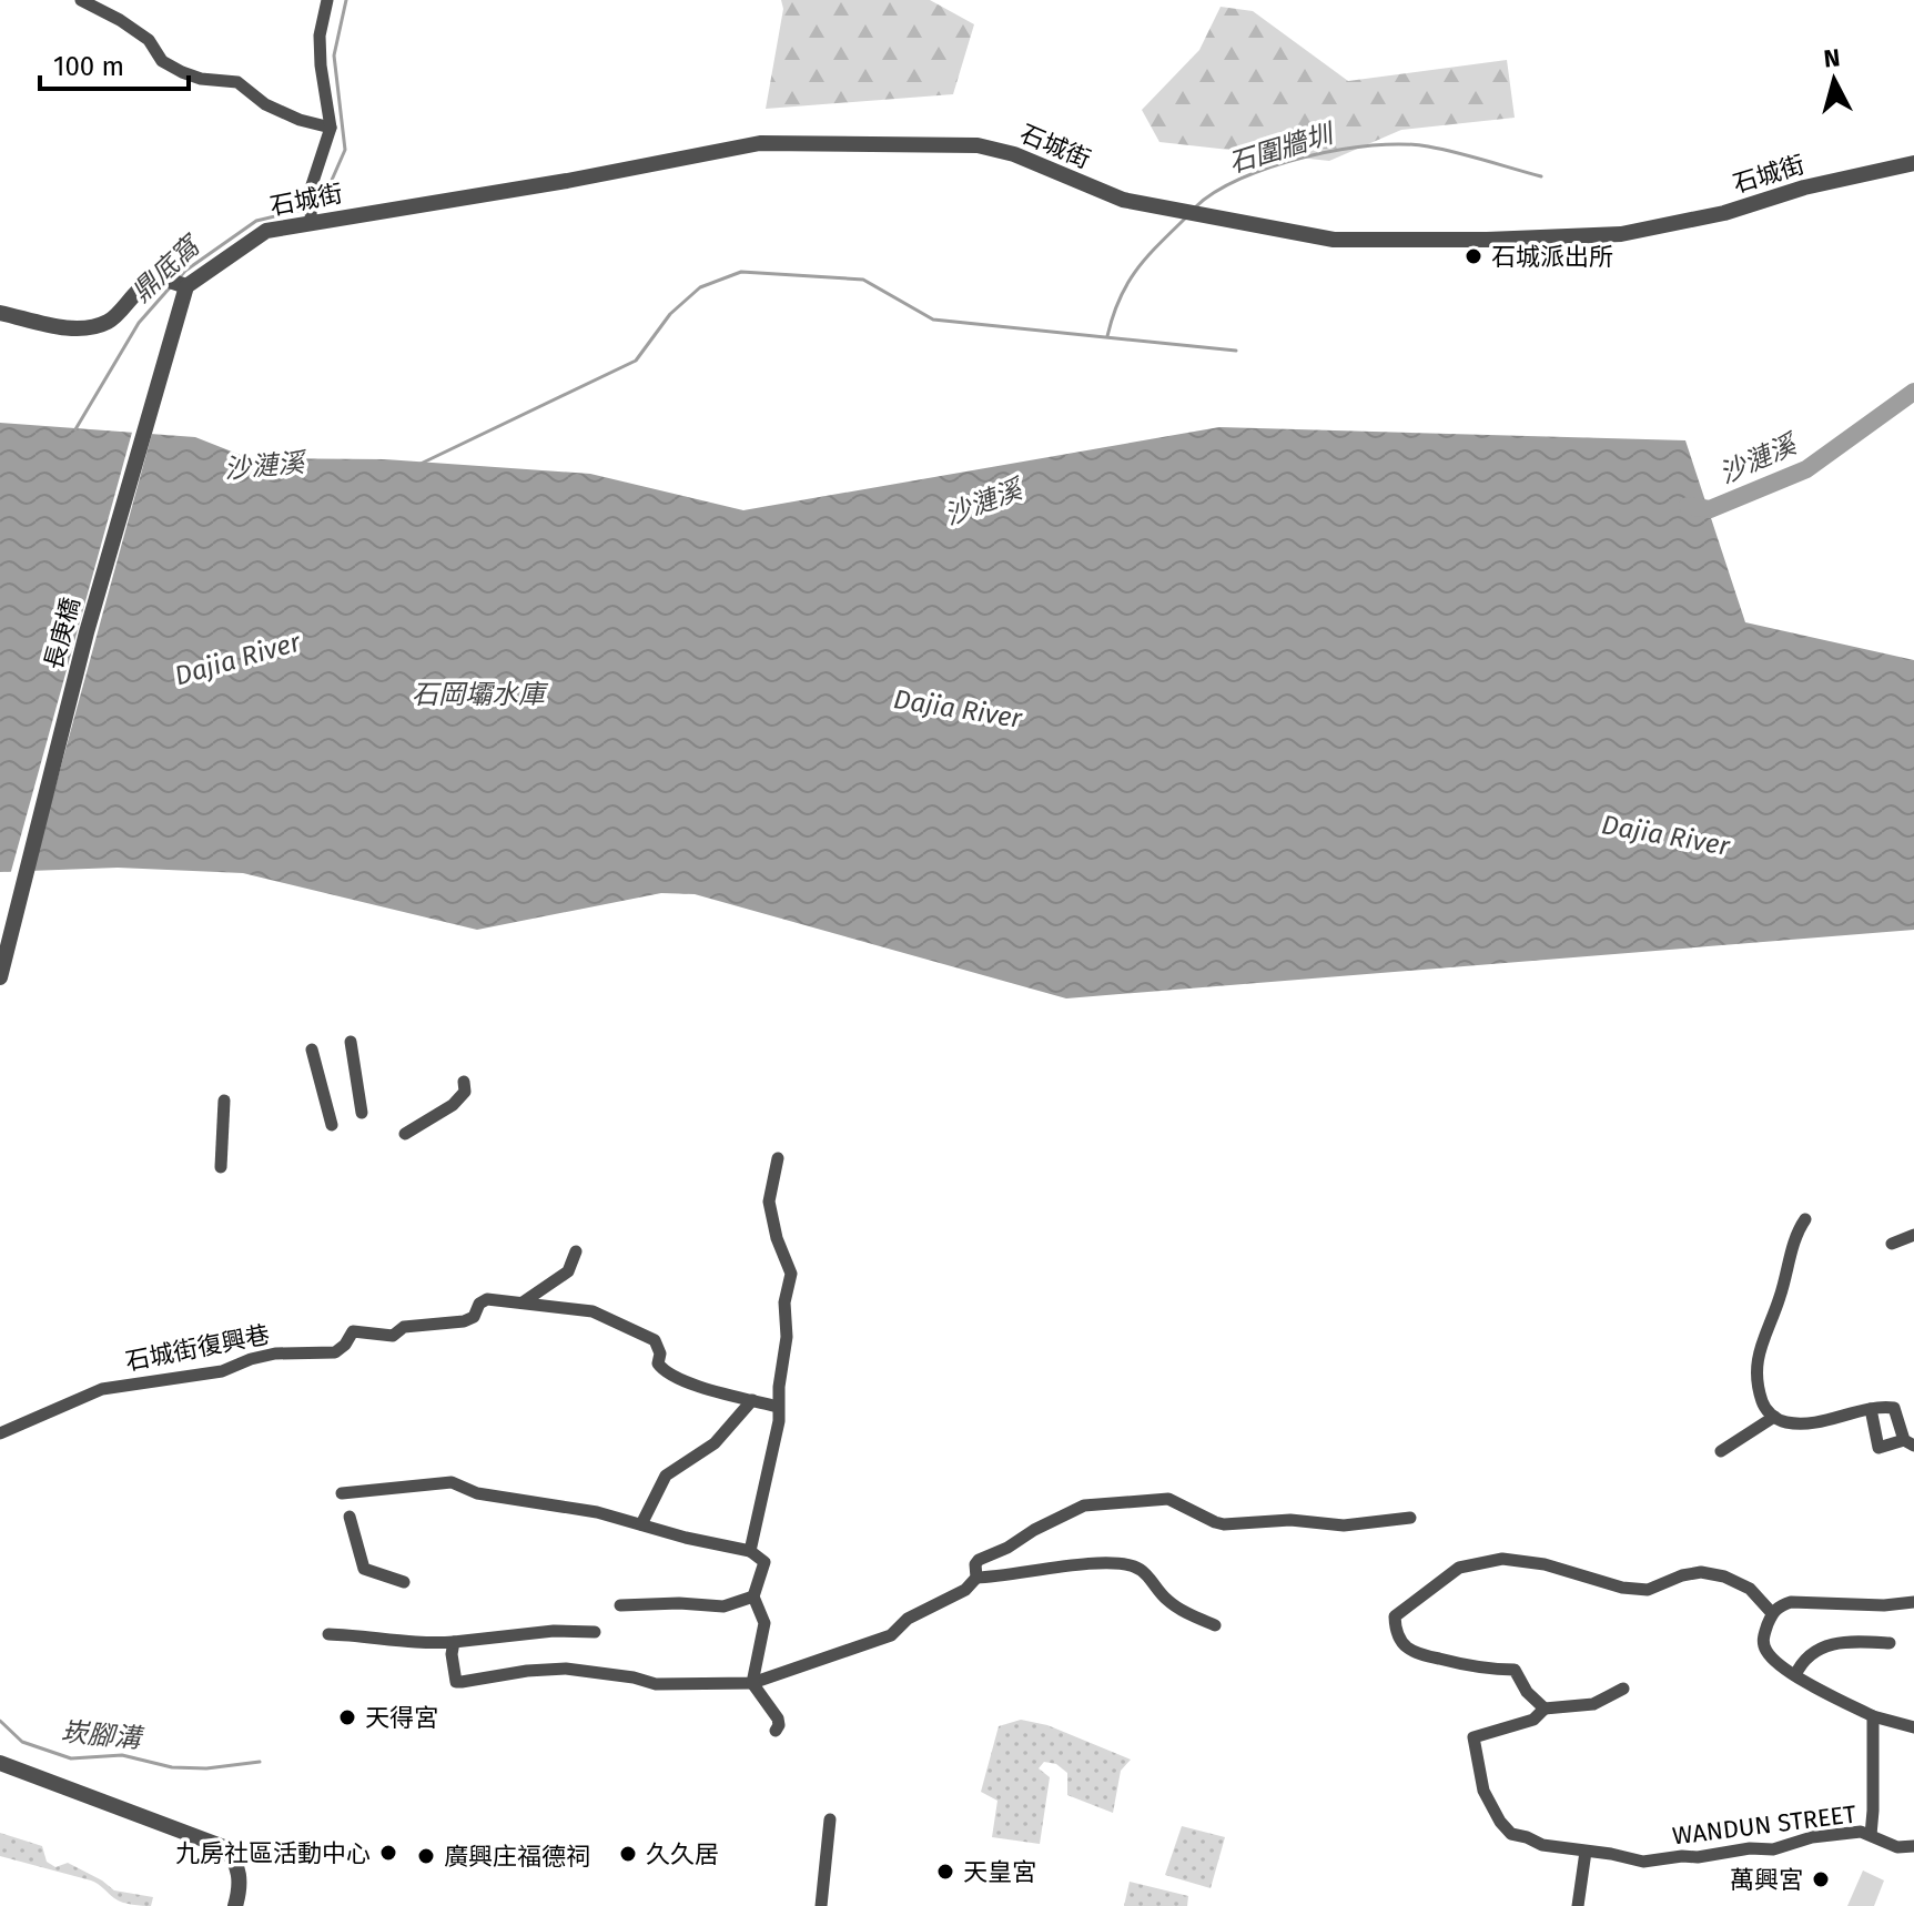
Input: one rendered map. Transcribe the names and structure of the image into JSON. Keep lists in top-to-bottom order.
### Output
{
  "streets": {
    "street": [
      "石城街",
      "長庚橋",
      "石城街復興巷",
      "WANDUN STREET"
    ]
  },
  "crossings": [
    ["石城街", "長庚橋"]
  ],
  "water": [
    "石圍牆圳",
    "鼎底窩",
    "沙漣溪",
    "Dajia River",
    "石岡壩水庫",
    "崁腳溝"
  ],
  "places": [
    "石城派出所",
    "天得宮",
    "九房社區活動中心",
    "久久居",
    "廣興庄福德祠",
    "天皇宮",
    "萬興宮"
  ],
  "scale_bar": "100 m",
  "north": "top"
}
